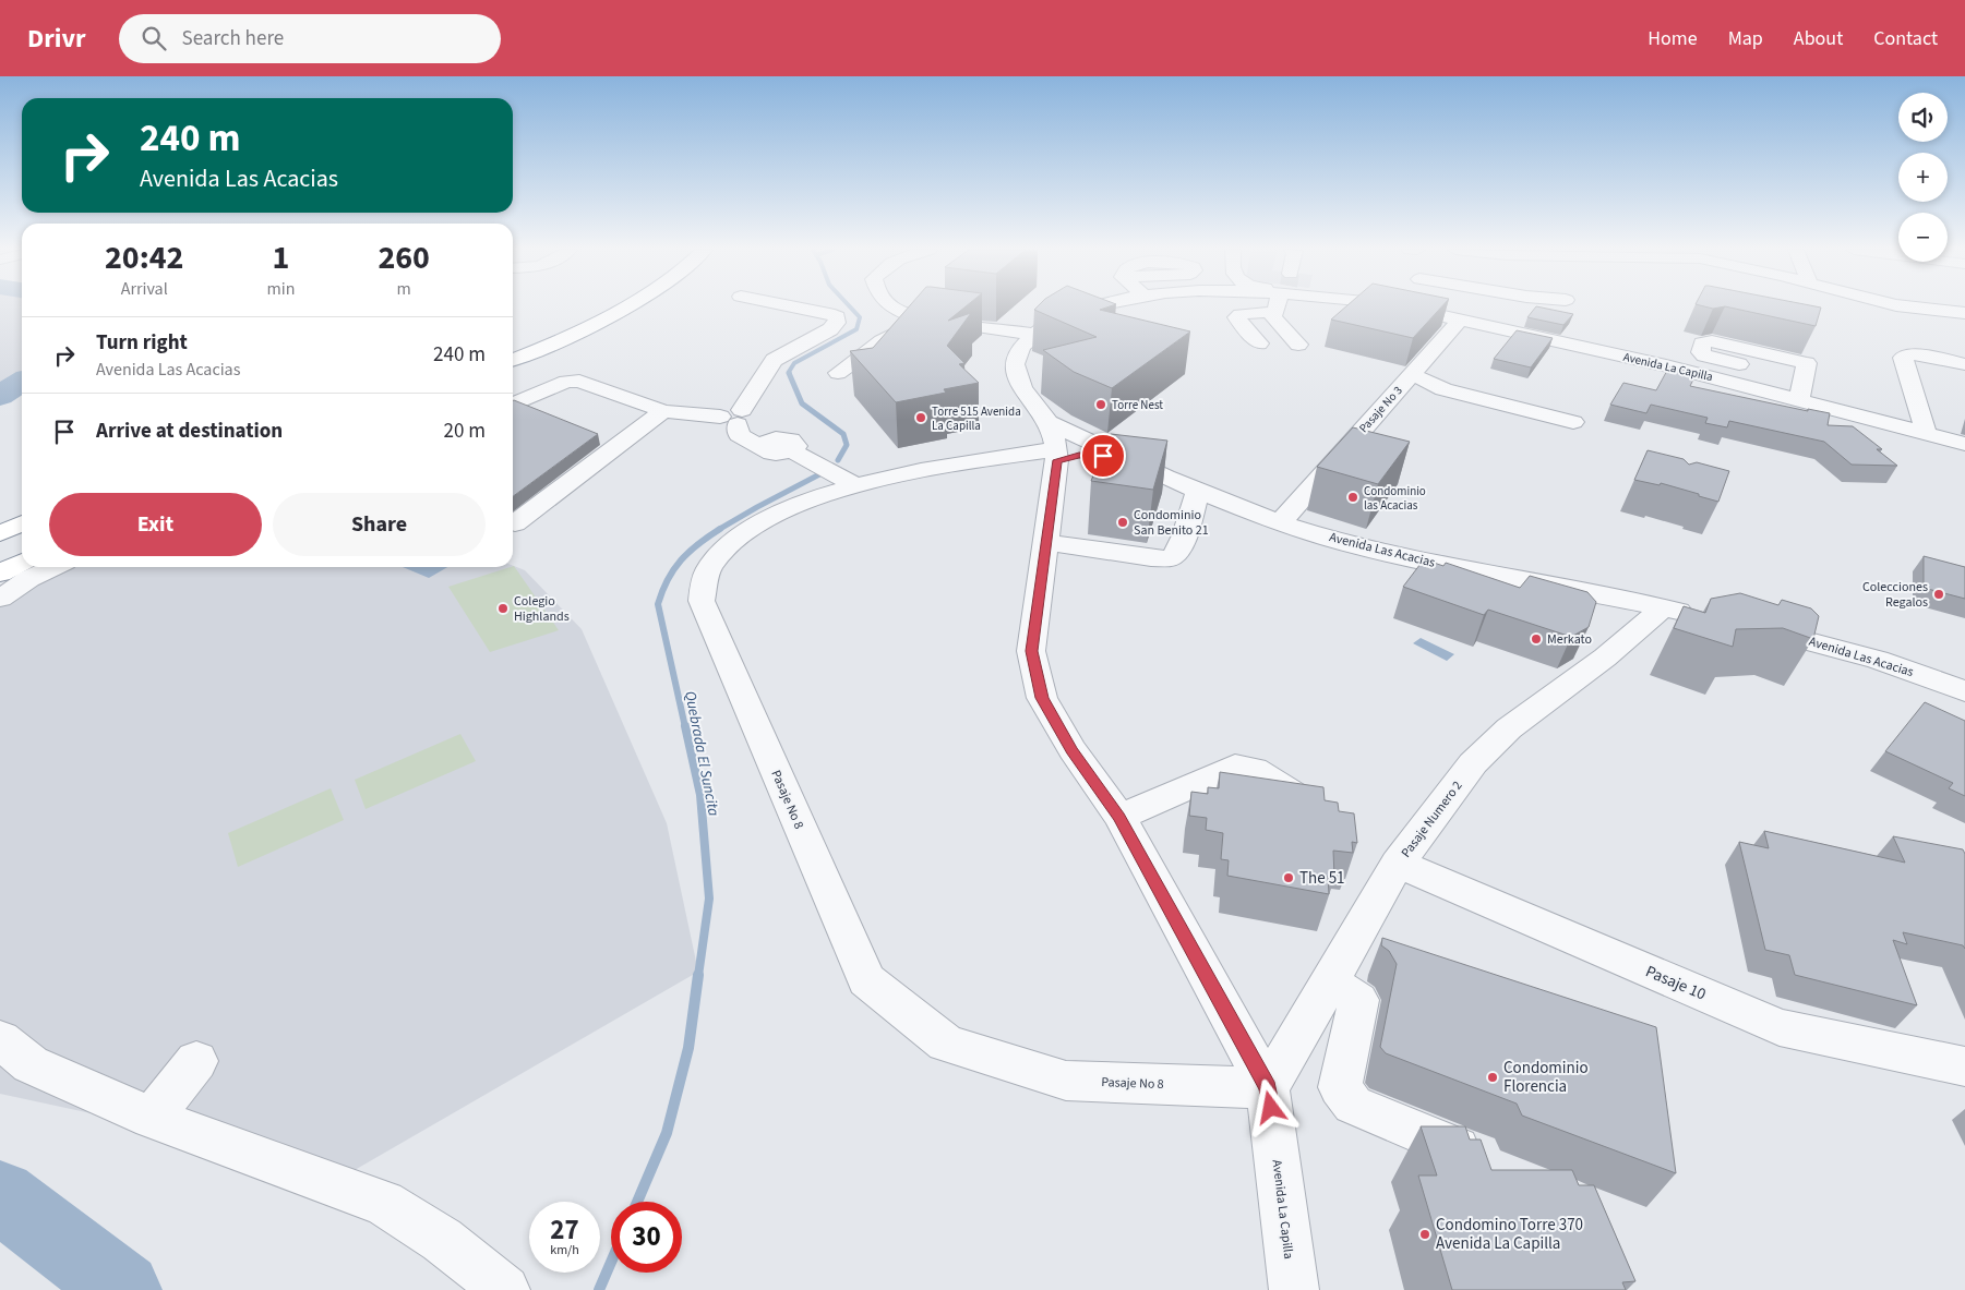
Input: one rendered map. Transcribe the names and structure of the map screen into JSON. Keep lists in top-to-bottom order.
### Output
{
  "streets": {
    "street": [
      "Avenida La Capilla",
      "Pasaje No 3",
      "Avenida Las Acacias",
      "Pasaje No 8",
      "Pasaje Numero 2",
      "Pasaje 10"
    ]
  },
  "crossings": [
    ["Avenida La Capilla", "Pasaje No 3"],
    ["Avenida La Capilla", "Avenida Las Acacias"],
    ["Avenida La Capilla", "Pasaje No 8"],
    ["Avenida La Capilla", "Pasaje Numero 2"],
    ["Pasaje No 3", "Avenida Las Acacias"],
    ["Avenida Las Acacias", "Pasaje No 8"],
    ["Avenida Las Acacias", "Pasaje Numero 2"],
    ["Pasaje No 8", "Pasaje Numero 2"],
    ["Pasaje Numero 2", "Pasaje 10"]
  ],
  "water": ["Quebrada El Suncita"],
  "places": [
    "Torre Nest",
    "Torre 515 Avenida La Capilla",
    "Condominio las Acacias",
    "Condominio San Benito 21",
    "Colecciones Regalos",
    "Colegio Highlands",
    "Merkato",
    "The 51",
    "Condominio Florencia",
    "Condomino Torre 370 Avenida La Capilla"
  ],
  "page": {
    "header": "Drivr",
    "search": "Search here",
    "nav": [
      "Home",
      "Map",
      "About",
      "Contact"
    ],
    "map_buttons": ["+", "−"],
    "turn": ["240 m", "Avenida Las Acacias"],
    "eta": [
      "20:42",
      "Arrival",
      "1",
      "min",
      "260",
      "m"
    ],
    "list": [
      {
        "name": "Turn right",
        "note": "Avenida Las Acacias",
        "value": "240 m"
      },
      {
        "name": "Arrive at destination",
        "value": "20 m"
      }
    ],
    "buttons": ["Exit", "Share"],
    "speed": "27 km/h",
    "limit": "30"
  }
}
